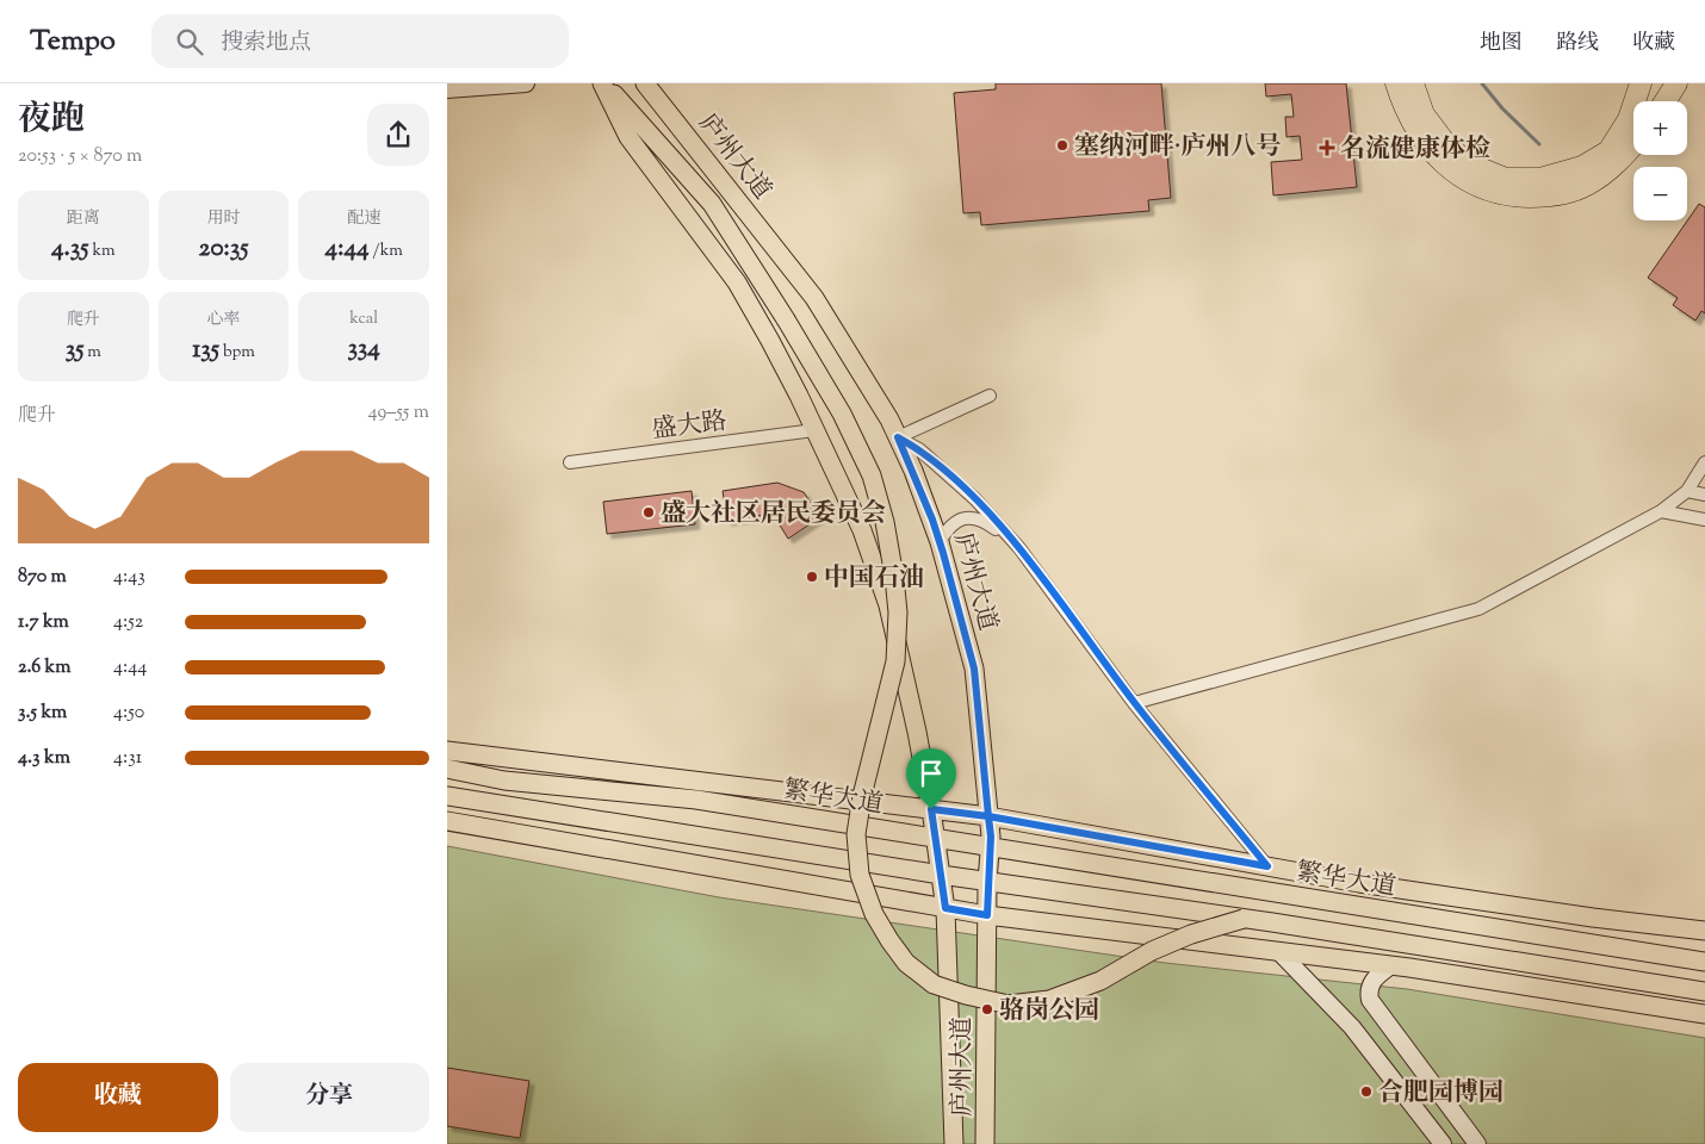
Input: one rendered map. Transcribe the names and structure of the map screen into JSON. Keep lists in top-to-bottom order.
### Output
{
  "streets": {
    "main road": ["庐州大道", "繁华大道"],
    "street": ["盛大路"]
  },
  "crossings": [
    ["庐州大道", "盛大路"],
    ["庐州大道", "繁华大道"]
  ],
  "places": {
    "other": [
      "塞纳河畔·庐州八号",
      "盛大社区居民委员会",
      "中国石油",
      "骆岗公园",
      "合肥园博园"
    ],
    "health": ["名流健康体检"]
  },
  "page": {
    "header": "Tempo",
    "search": "搜索地点",
    "nav": ["地图", "路线", "收藏"],
    "heading": ["夜跑", "20:53 · 5 × 870 m"],
    "map_buttons": ["+", "−"],
    "stats": [
      ["距离", "4.35 km"],
      ["用时", "20:35"],
      ["配速", "4:44 /km"],
      ["爬升", "35 m"],
      ["心率", "135 bpm"],
      ["kcal", "334"]
    ],
    "chart": ["爬升", "49–55 m"],
    "list": [
      {
        "name": "870 m",
        "note": "4:43"
      },
      {
        "name": "1.7 km",
        "note": "4:52"
      },
      {
        "name": "2.6 km",
        "note": "4:44"
      },
      {
        "name": "3.5 km",
        "note": "4:50"
      },
      {
        "name": "4.3 km",
        "note": "4:31"
      }
    ],
    "buttons": ["收藏", "分享"]
  }
}
